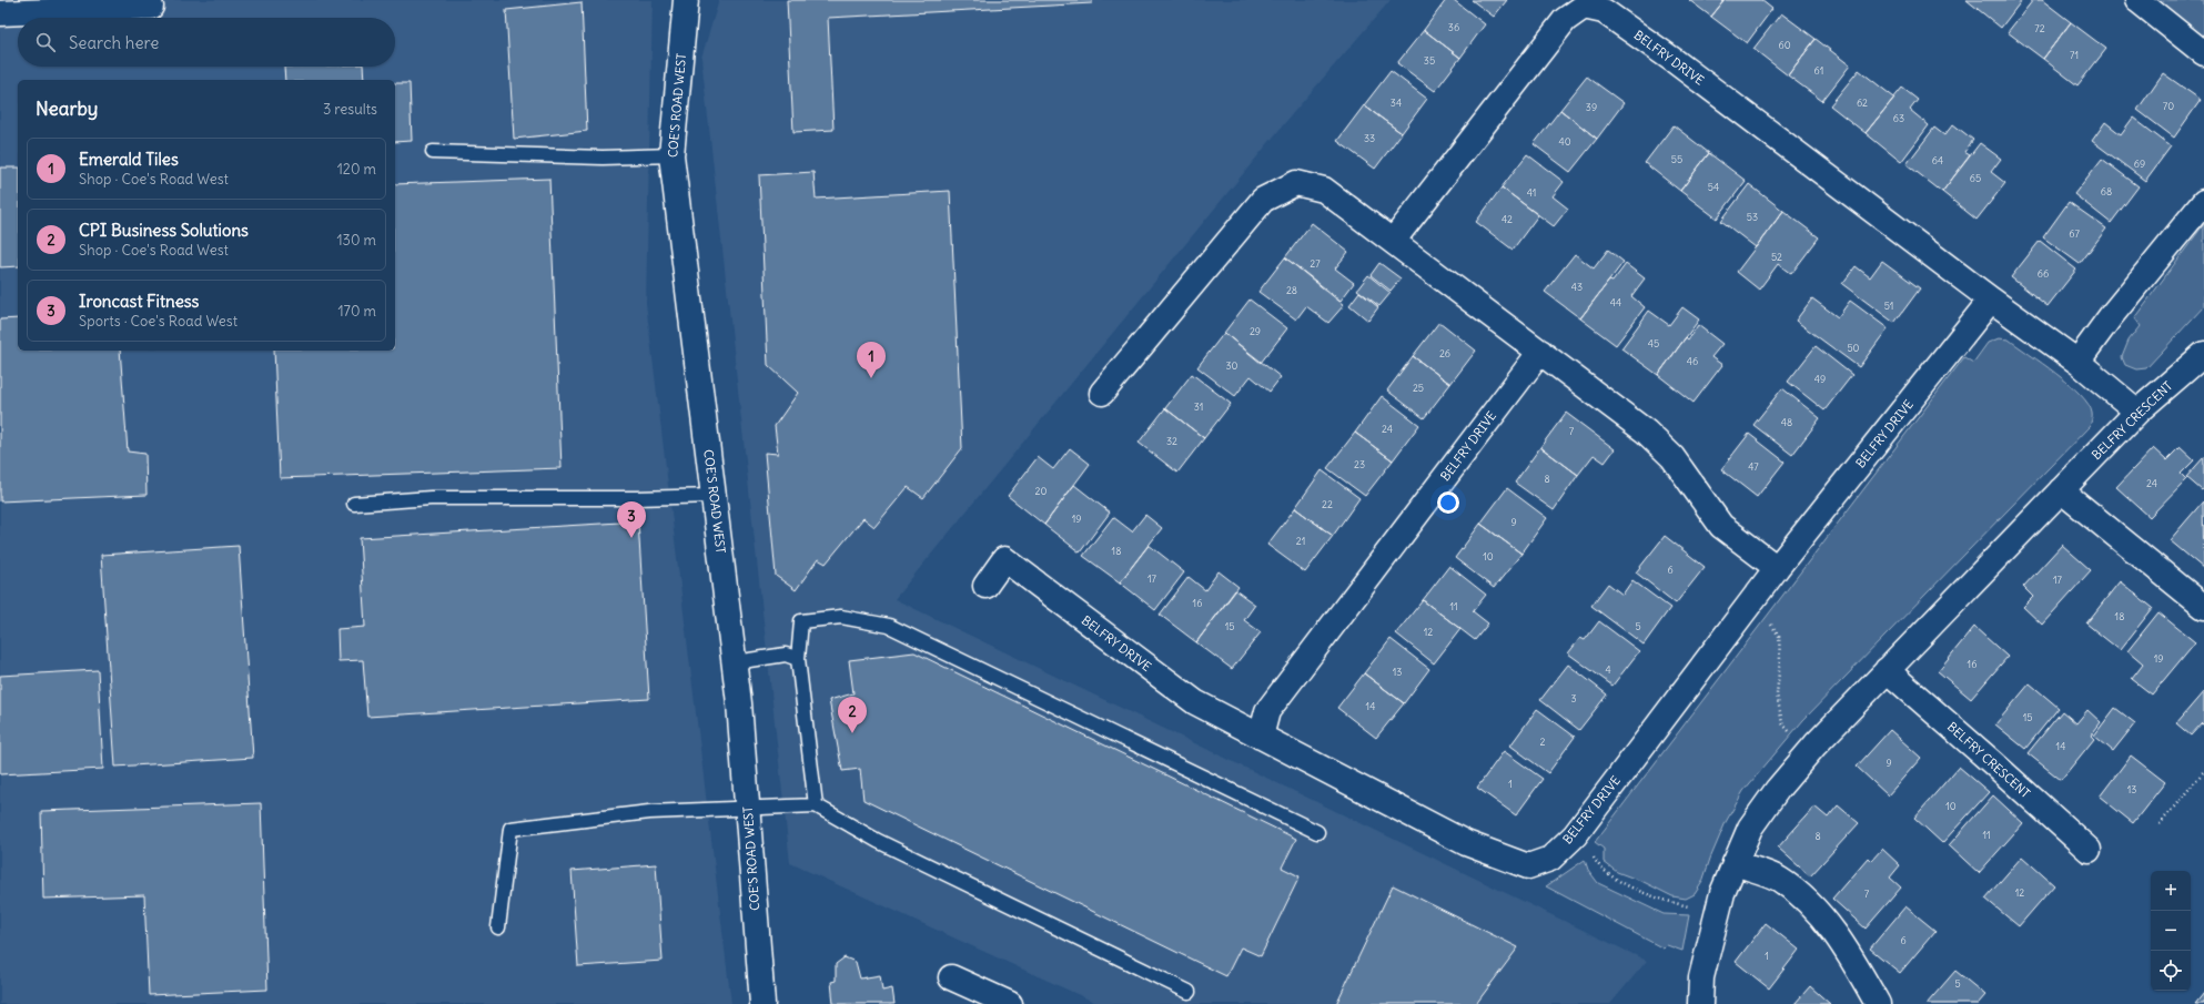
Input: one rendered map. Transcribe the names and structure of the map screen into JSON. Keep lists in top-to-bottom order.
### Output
{
  "streets": {
    "street": ["BELFRY DRIVE", "COE'S ROAD WEST", "BELFRY CRESCENT"]
  },
  "crossings": [
    ["BELFRY DRIVE", "BELFRY CRESCENT"]
  ],
  "house_numbers": [
    "36",
    "72",
    "60",
    "71",
    "35",
    "61",
    "34",
    "62",
    "70",
    "39",
    "63",
    "33",
    "40",
    "55",
    "64",
    "69",
    "65",
    "54",
    "68",
    "41",
    "53",
    "42",
    "67",
    "52",
    "27",
    "66",
    "43",
    "28",
    "44",
    "51",
    "29",
    "45",
    "50",
    "26",
    "46",
    "30",
    "49",
    "25",
    "31",
    "48",
    "24",
    "7",
    "32",
    "23",
    "47",
    "8",
    "24",
    "20",
    "22",
    "19",
    "9",
    "21",
    "18",
    "10",
    "6",
    "17",
    "17",
    "16",
    "11",
    "18",
    "15",
    "5",
    "12",
    "19",
    "16",
    "4",
    "13",
    "3",
    "14",
    "15",
    "2",
    "14",
    "9",
    "1",
    "13",
    "10",
    "11",
    "8",
    "12",
    "7",
    "6",
    "1",
    "5"
  ],
  "page": {
    "search": "Search here",
    "heading": ["Nearby", "3 results"],
    "list": [
      {
        "mark": "1",
        "name": "Emerald Tiles",
        "note": "Shop · Coe's Road West",
        "value": "120 m"
      },
      {
        "mark": "2",
        "name": "CPI Business Solutions",
        "note": "Shop · Coe's Road West",
        "value": "130 m"
      },
      {
        "mark": "3",
        "name": "Ironcast Fitness",
        "note": "Sports · Coe's Road West",
        "value": "170 m"
      }
    ],
    "pins": ["1", "3", "2"],
    "map_buttons": ["+", "−"]
  }
}
